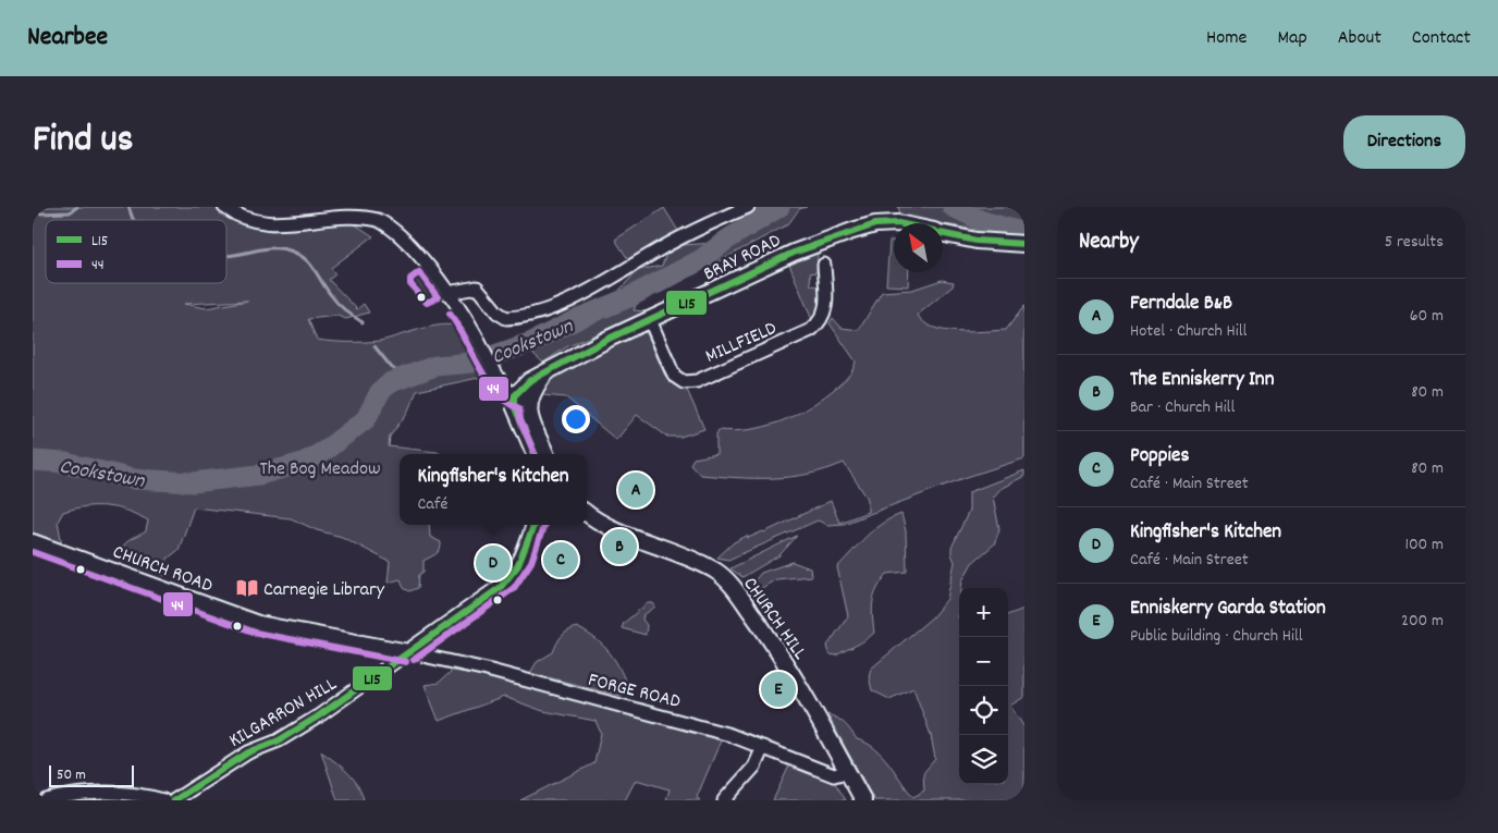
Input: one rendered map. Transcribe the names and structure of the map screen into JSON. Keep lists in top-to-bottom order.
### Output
{
  "streets": {
    "main road": ["BRAY ROAD", "CHURCH ROAD", "CHURCH HILL"],
    "street": ["MILLFIELD", "FORGE ROAD", "KILGARRON HILL"]
  },
  "crossings": [
    ["BRAY ROAD", "MILLFIELD"],
    ["CHURCH ROAD", "FORGE ROAD"],
    ["CHURCH ROAD", "KILGARRON HILL"],
    ["CHURCH HILL", "FORGE ROAD"],
    ["FORGE ROAD", "KILGARRON HILL"]
  ],
  "water": ["Cookstown"],
  "parks": ["The Bog Meadow"],
  "places": {
    "library": ["Carnegie Library"]
  },
  "lines": ["transit line L15", "transit line 44"],
  "legend": ["L15", "44"],
  "scale_bar": "50 m",
  "north": "top left",
  "page": {
    "header": "Nearbee",
    "nav": [
      "Home",
      "Map",
      "About",
      "Contact"
    ],
    "title": "Find us",
    "buttons": "Directions",
    "heading": ["Nearby", "5 results"],
    "list": [
      {
        "mark": "A",
        "name": "Ferndale B&B",
        "note": "Hotel · Church Hill",
        "value": "60 m"
      },
      {
        "mark": "B",
        "name": "The Enniskerry Inn",
        "note": "Bar · Church Hill",
        "value": "80 m"
      },
      {
        "mark": "C",
        "name": "Poppies",
        "note": "Café · Main Street",
        "value": "80 m"
      },
      {
        "mark": "D",
        "name": "Kingfisher's Kitchen",
        "note": "Café · Main Street",
        "value": "100 m"
      },
      {
        "mark": "E",
        "name": "Enniskerry Garda Station",
        "note": "Public building · Church Hill",
        "value": "200 m"
      }
    ],
    "popup": ["Kingfisher's Kitchen", "Café"],
    "pins": [
      "A",
      "B",
      "C",
      "D",
      "E"
    ],
    "map_buttons": ["+", "−"],
    "scale": "50 m"
  }
}
